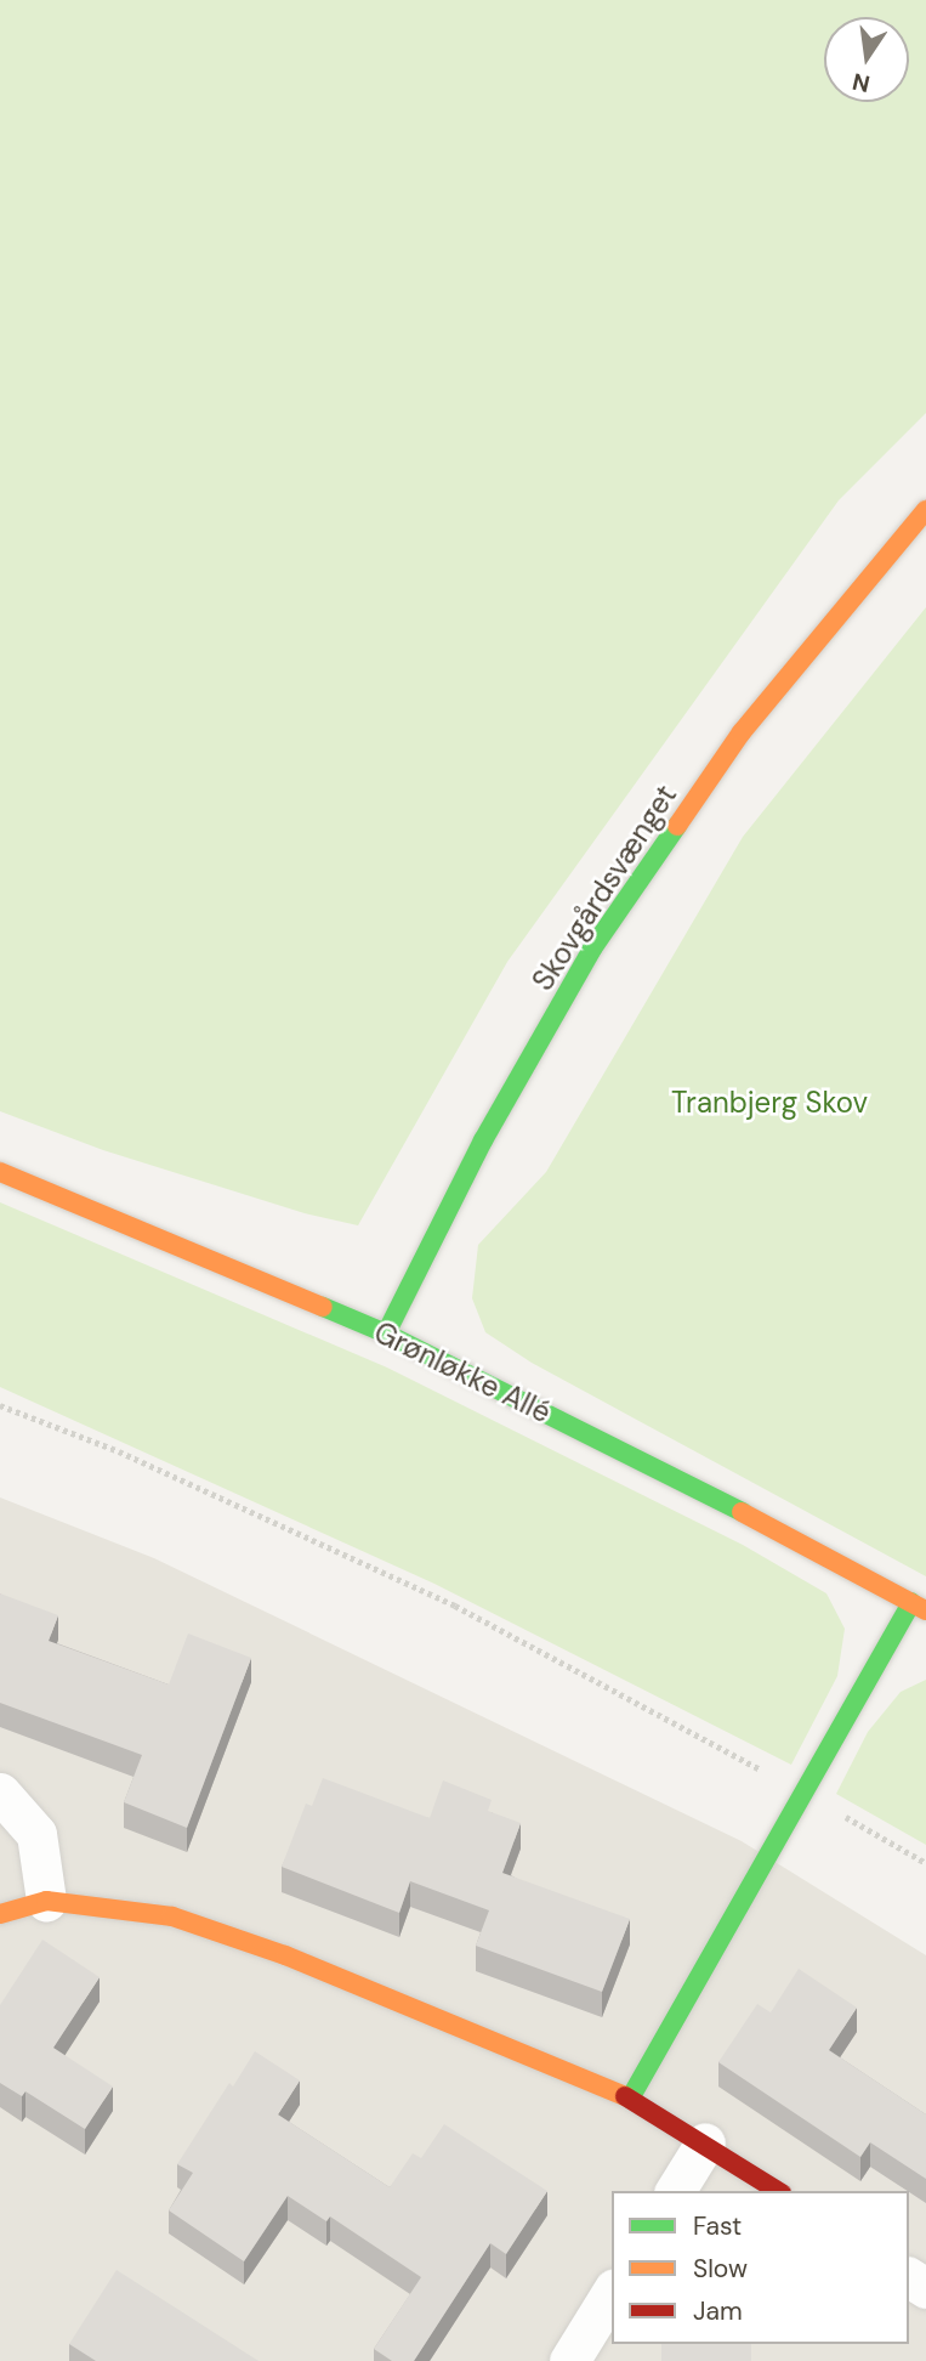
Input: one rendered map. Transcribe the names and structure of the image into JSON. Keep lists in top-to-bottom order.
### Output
{
  "streets": {
    "street": ["Skovgårdsvænget", "Grønløkke Allé"]
  },
  "crossings": [
    ["Skovgårdsvænget", "Grønløkke Allé"]
  ],
  "parks": ["Tranbjerg Skov"],
  "legend": ["Fast", "Slow", "Jam"],
  "north": "bottom"
}
